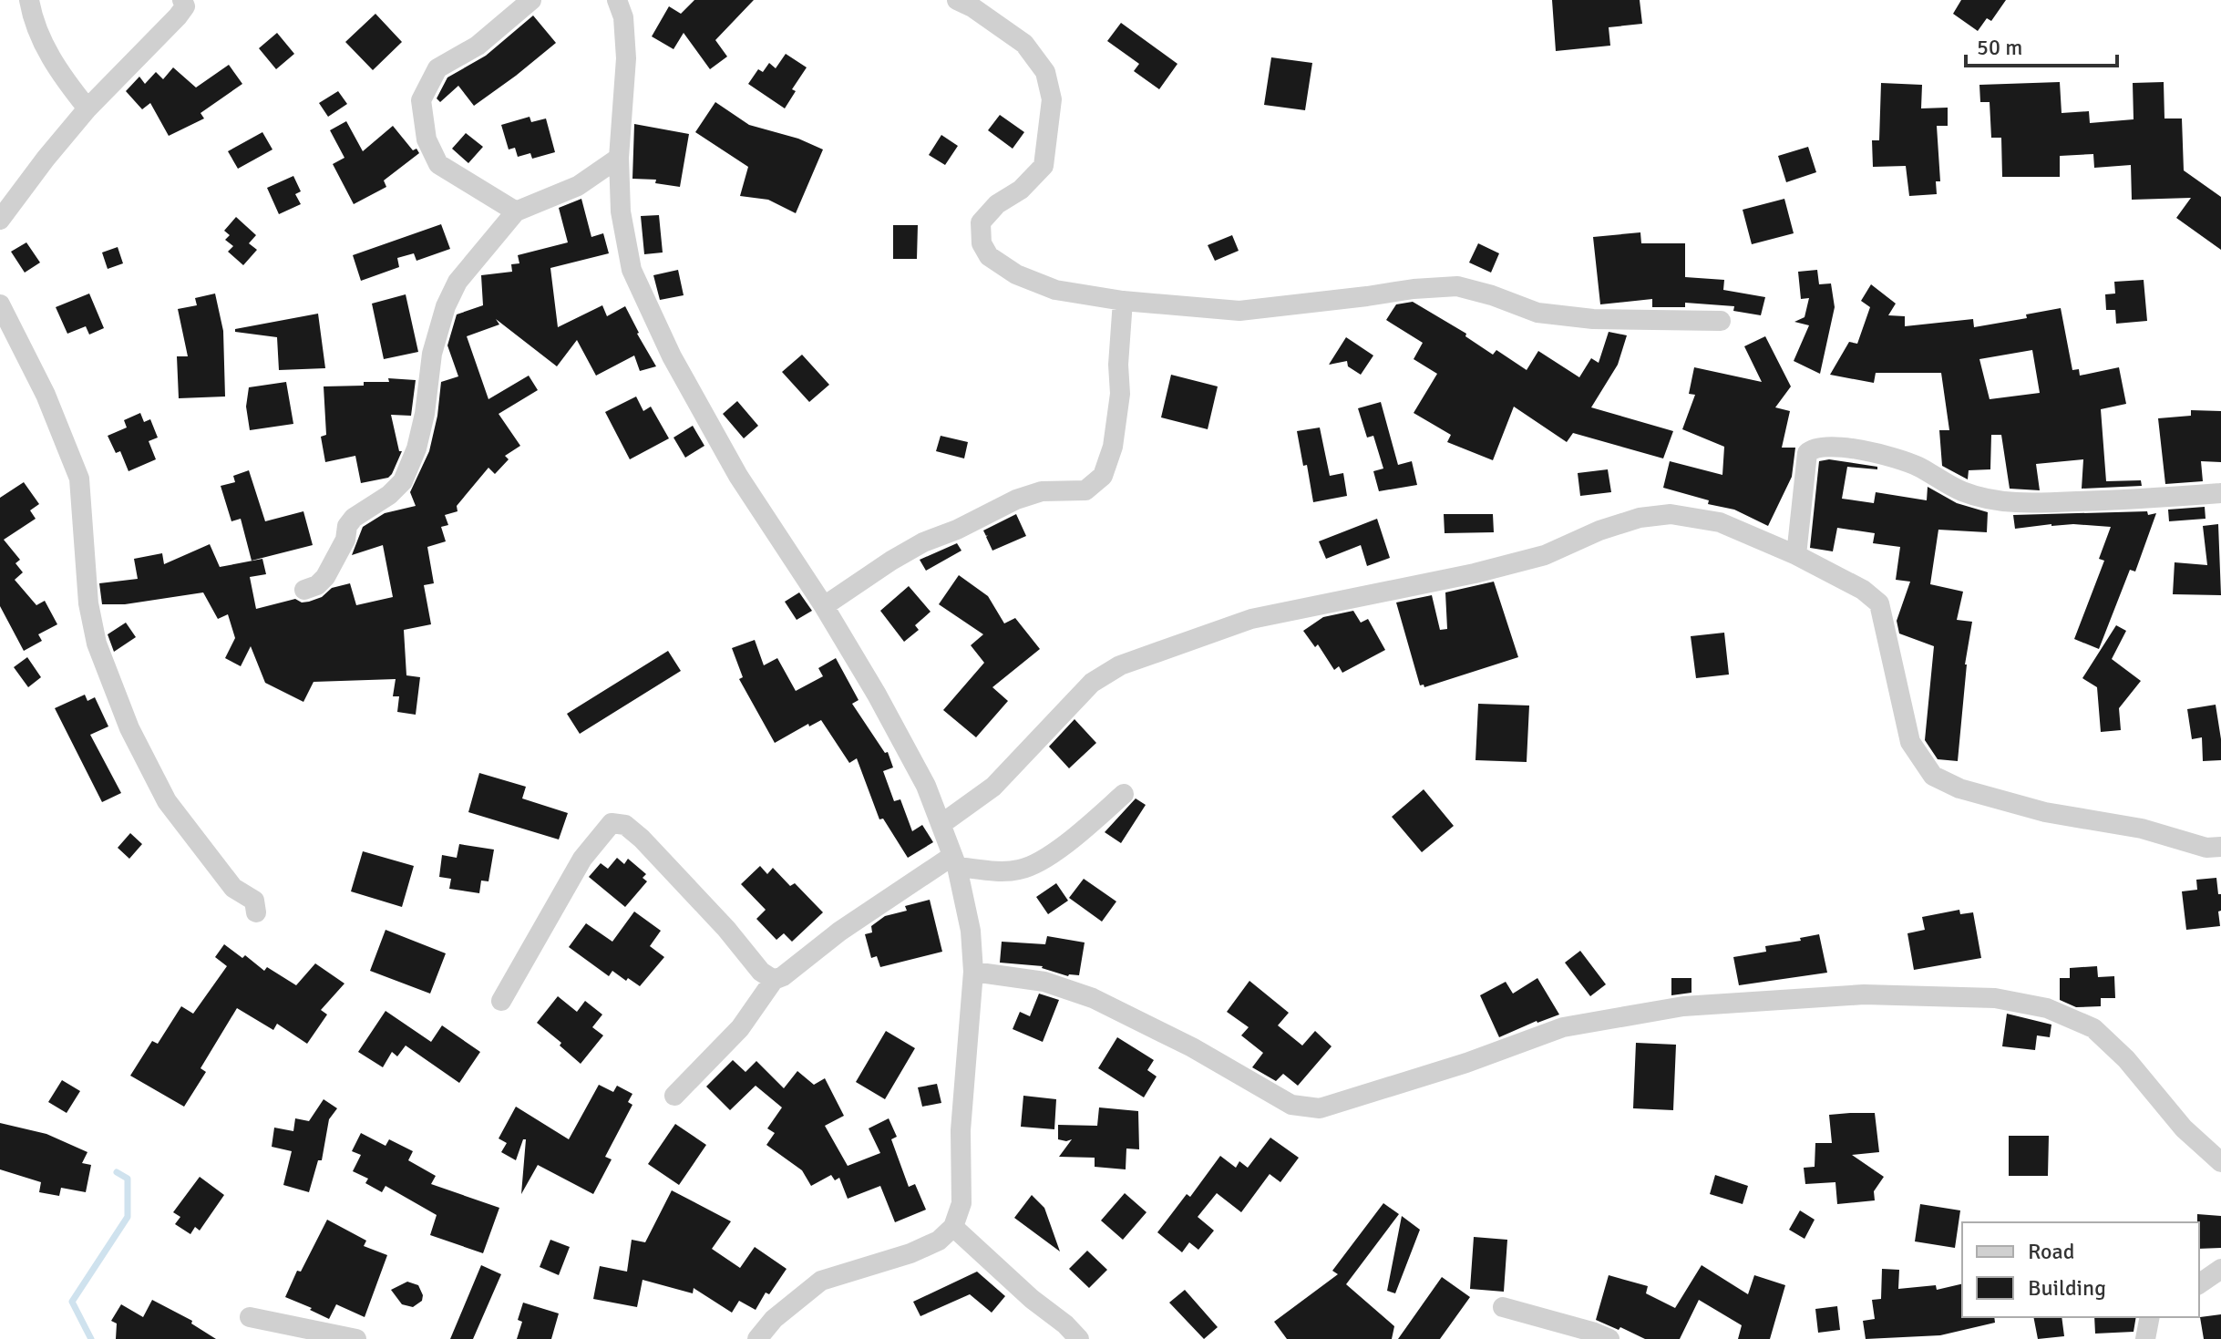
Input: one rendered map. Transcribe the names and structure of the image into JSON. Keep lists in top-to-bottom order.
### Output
{
  "legend": ["Road", "Building"],
  "scale_bar": "50 m"
}
